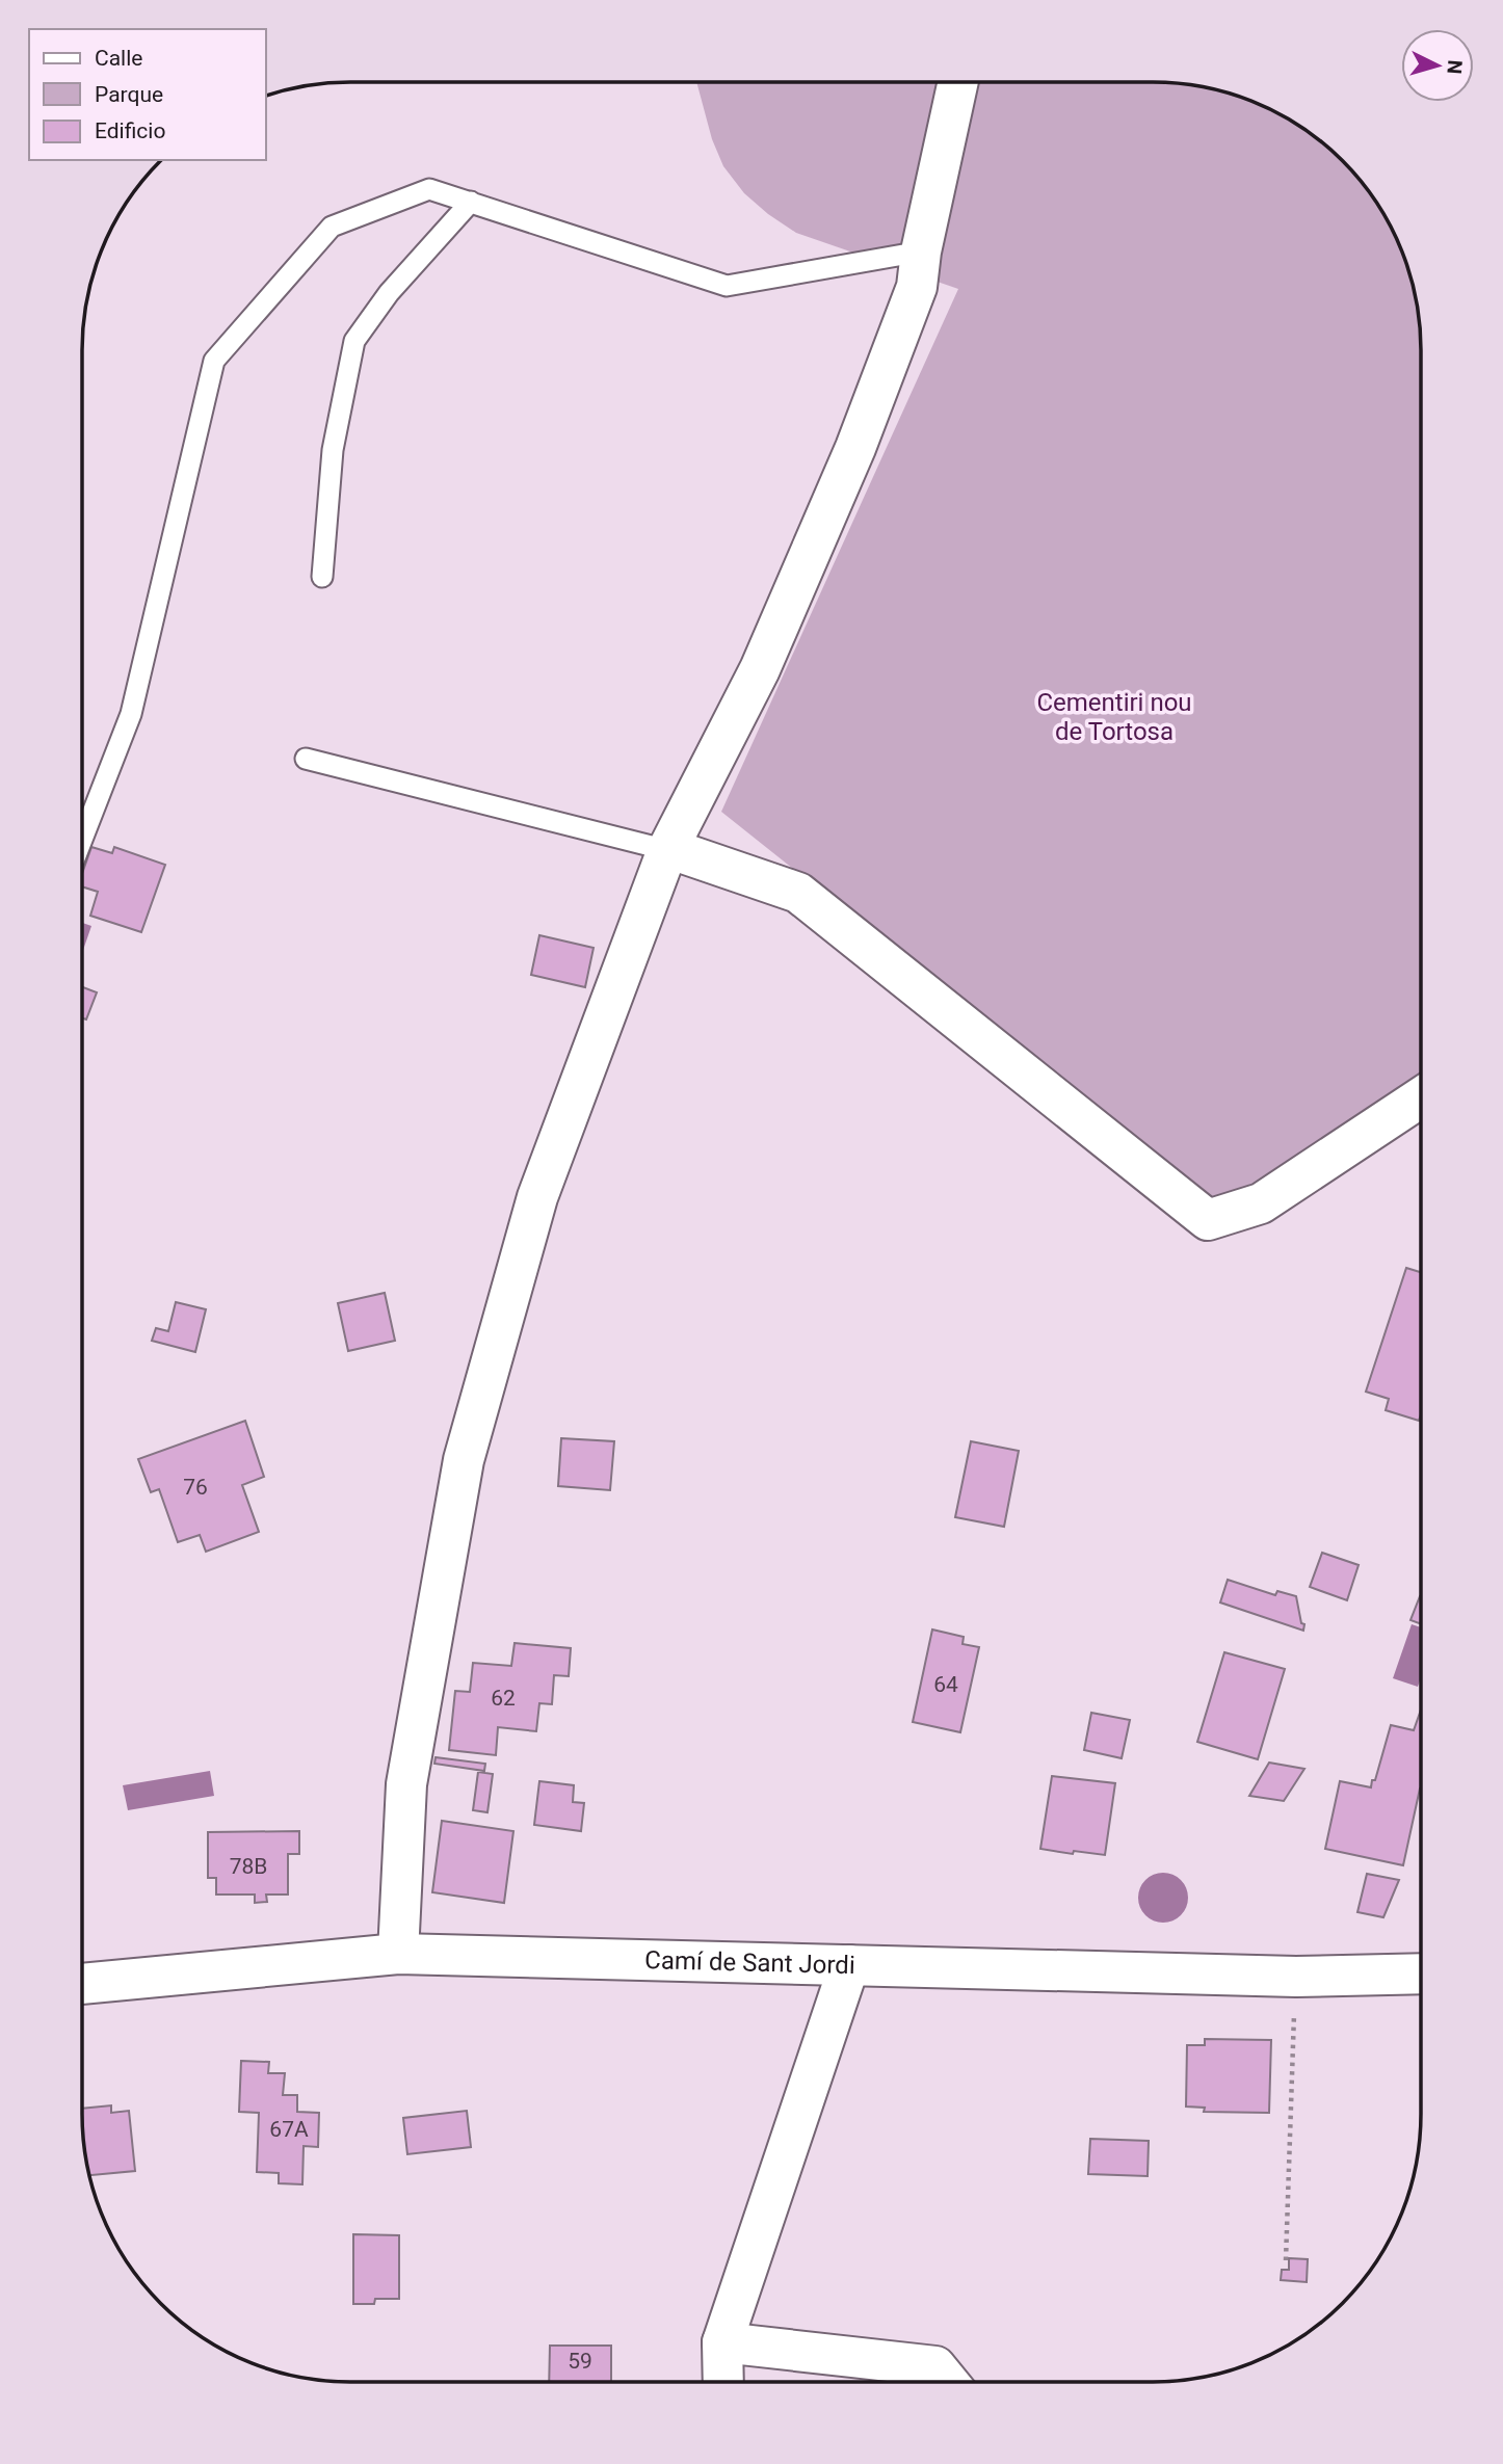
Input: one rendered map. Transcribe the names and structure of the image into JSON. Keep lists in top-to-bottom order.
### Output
{
  "streets": {
    "street": ["Camí de Sant Jordi"]
  },
  "parks": ["Cementiri nou de Tortosa"],
  "house_numbers": [
    "76",
    "64",
    "62",
    "78B",
    "67A",
    "59"
  ],
  "legend": ["Calle", "Parque", "Edificio"],
  "north": "right"
}
